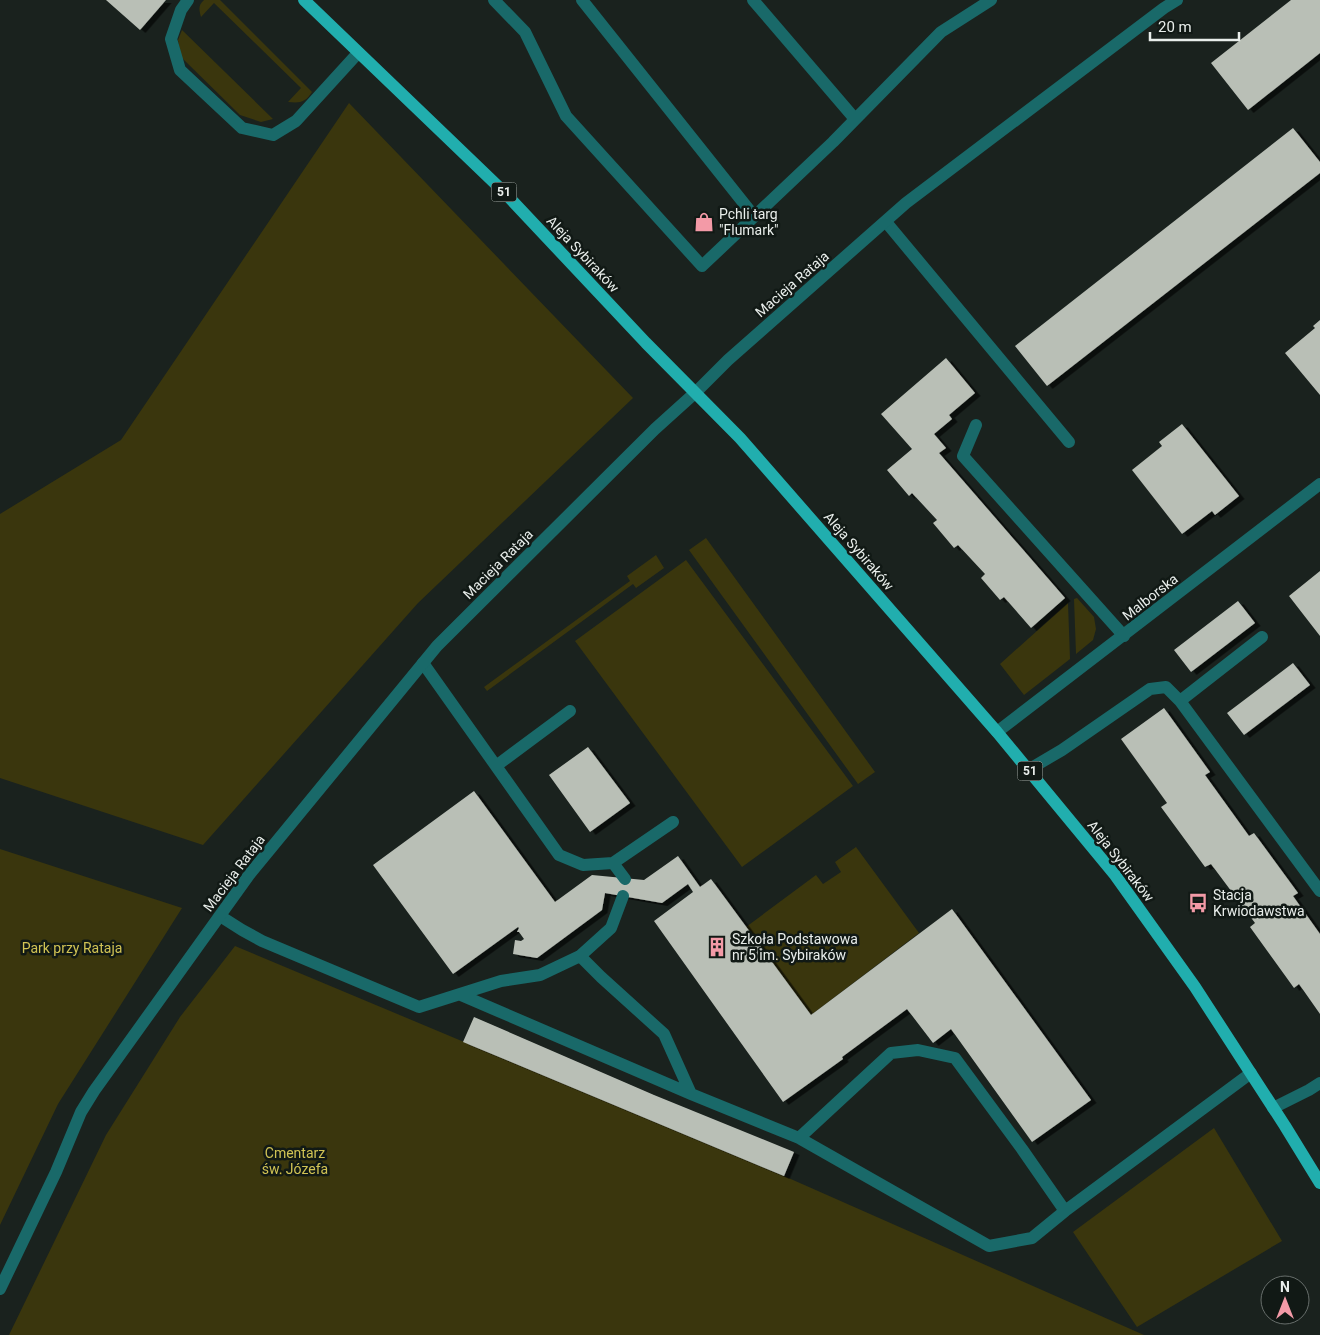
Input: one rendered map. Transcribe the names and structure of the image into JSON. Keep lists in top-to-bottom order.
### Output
{
  "streets": {
    "main road": ["51", "Aleja Sybiraków"],
    "street": ["Macieja Rataja", "Malborska"]
  },
  "crossings": [
    ["Aleja Sybiraków", "Macieja Rataja"],
    ["Aleja Sybiraków", "Malborska"]
  ],
  "parks": ["Park przy Rataja", "Cmentarz św. Józefa"],
  "places": {
    "shop": ["Pchli targ \"Flumark\""],
    "bus stop": ["Stacja Krwiodawstwa"],
    "building": ["Szkoła Podstawowa nr 5 im. Sybiraków"]
  },
  "scale_bar": "20 m",
  "north": "top"
}
